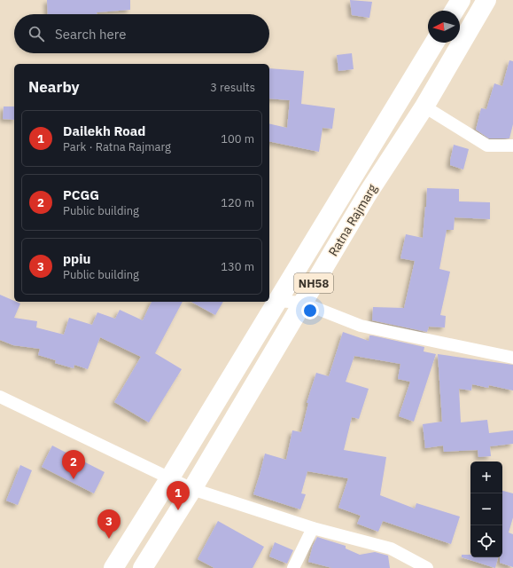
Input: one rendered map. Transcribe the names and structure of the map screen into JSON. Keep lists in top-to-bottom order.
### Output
{
  "streets": {
    "main road": ["Ratna Rajmarg", "NH58"]
  },
  "north": "left",
  "page": {
    "search": "Search here",
    "heading": ["Nearby", "3 results"],
    "list": [
      {
        "mark": "1",
        "name": "Dailekh Road",
        "note": "Park · Ratna Rajmarg",
        "value": "100 m"
      },
      {
        "mark": "2",
        "name": "PCGG",
        "note": "Public building",
        "value": "120 m"
      },
      {
        "mark": "3",
        "name": "ppiu",
        "note": "Public building",
        "value": "130 m"
      }
    ],
    "pins": ["2", "1", "3"],
    "map_buttons": ["+", "−"]
  }
}
